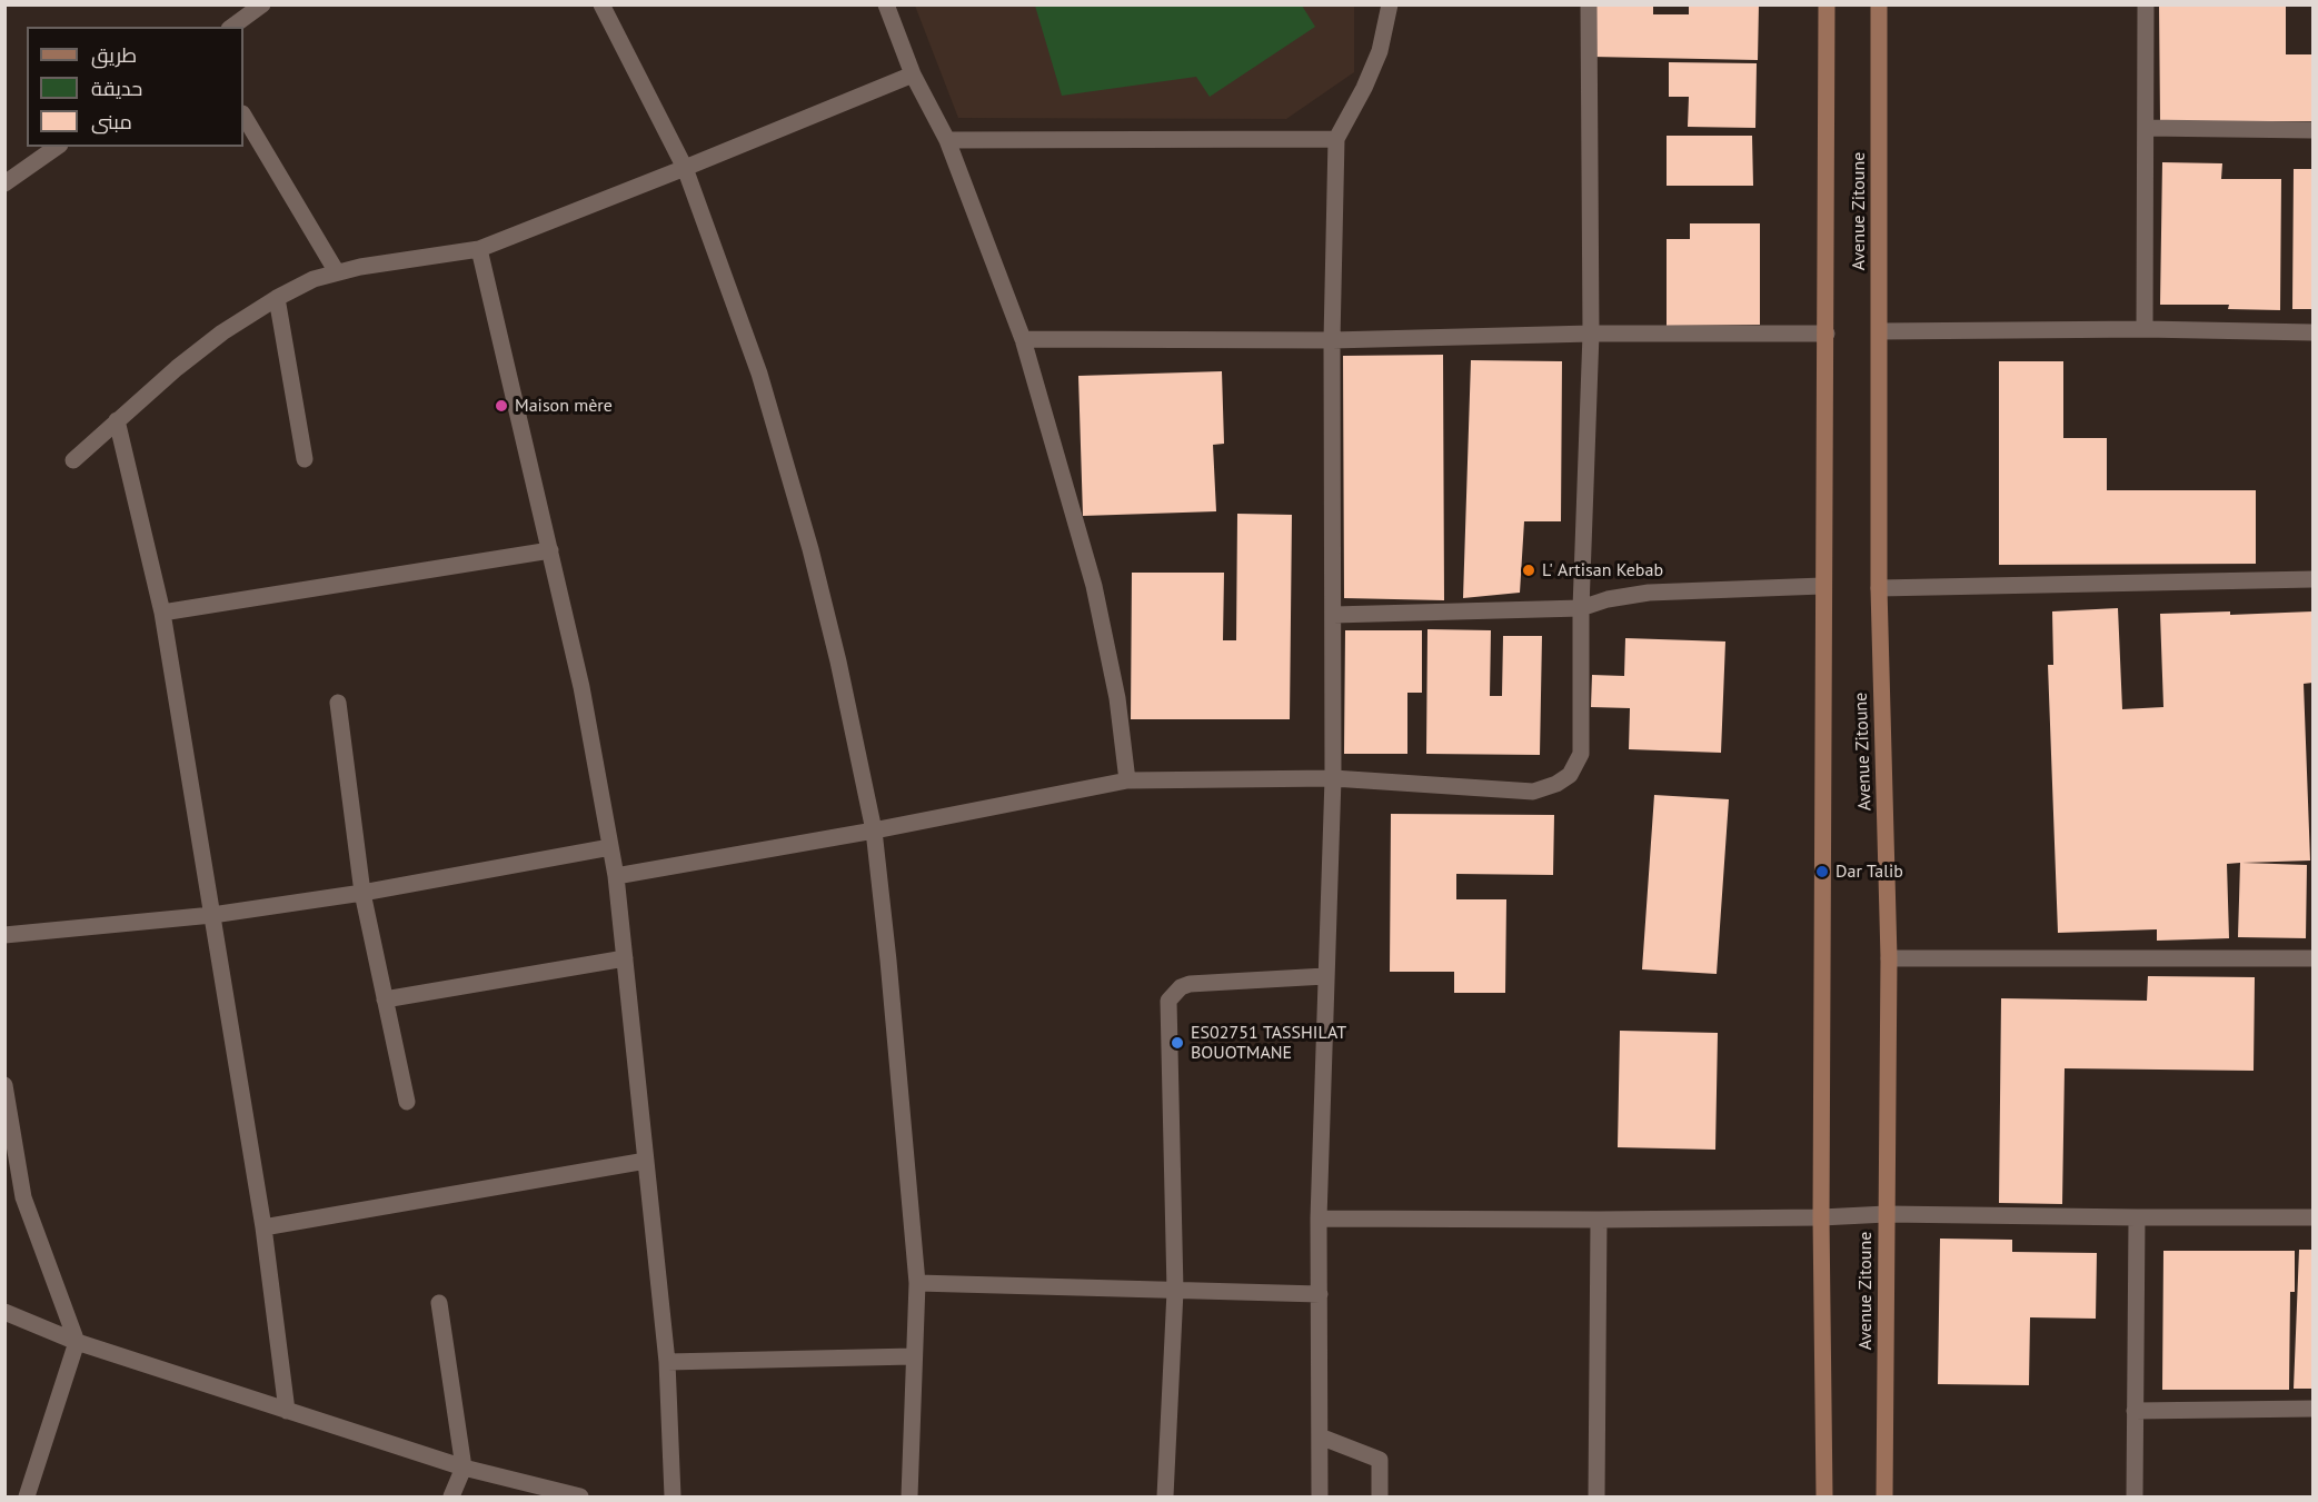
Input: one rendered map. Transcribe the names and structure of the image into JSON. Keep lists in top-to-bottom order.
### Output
{
  "streets": {
    "main road": ["Avenue Zitoune"]
  },
  "places": [
    "Maison mère",
    "L' Artisan Kebab",
    "Dar Talib",
    "ES02751 TASSHILAT BOUOTMANE"
  ],
  "legend": ["طريق", "حديقة", "مبنى"]
}
